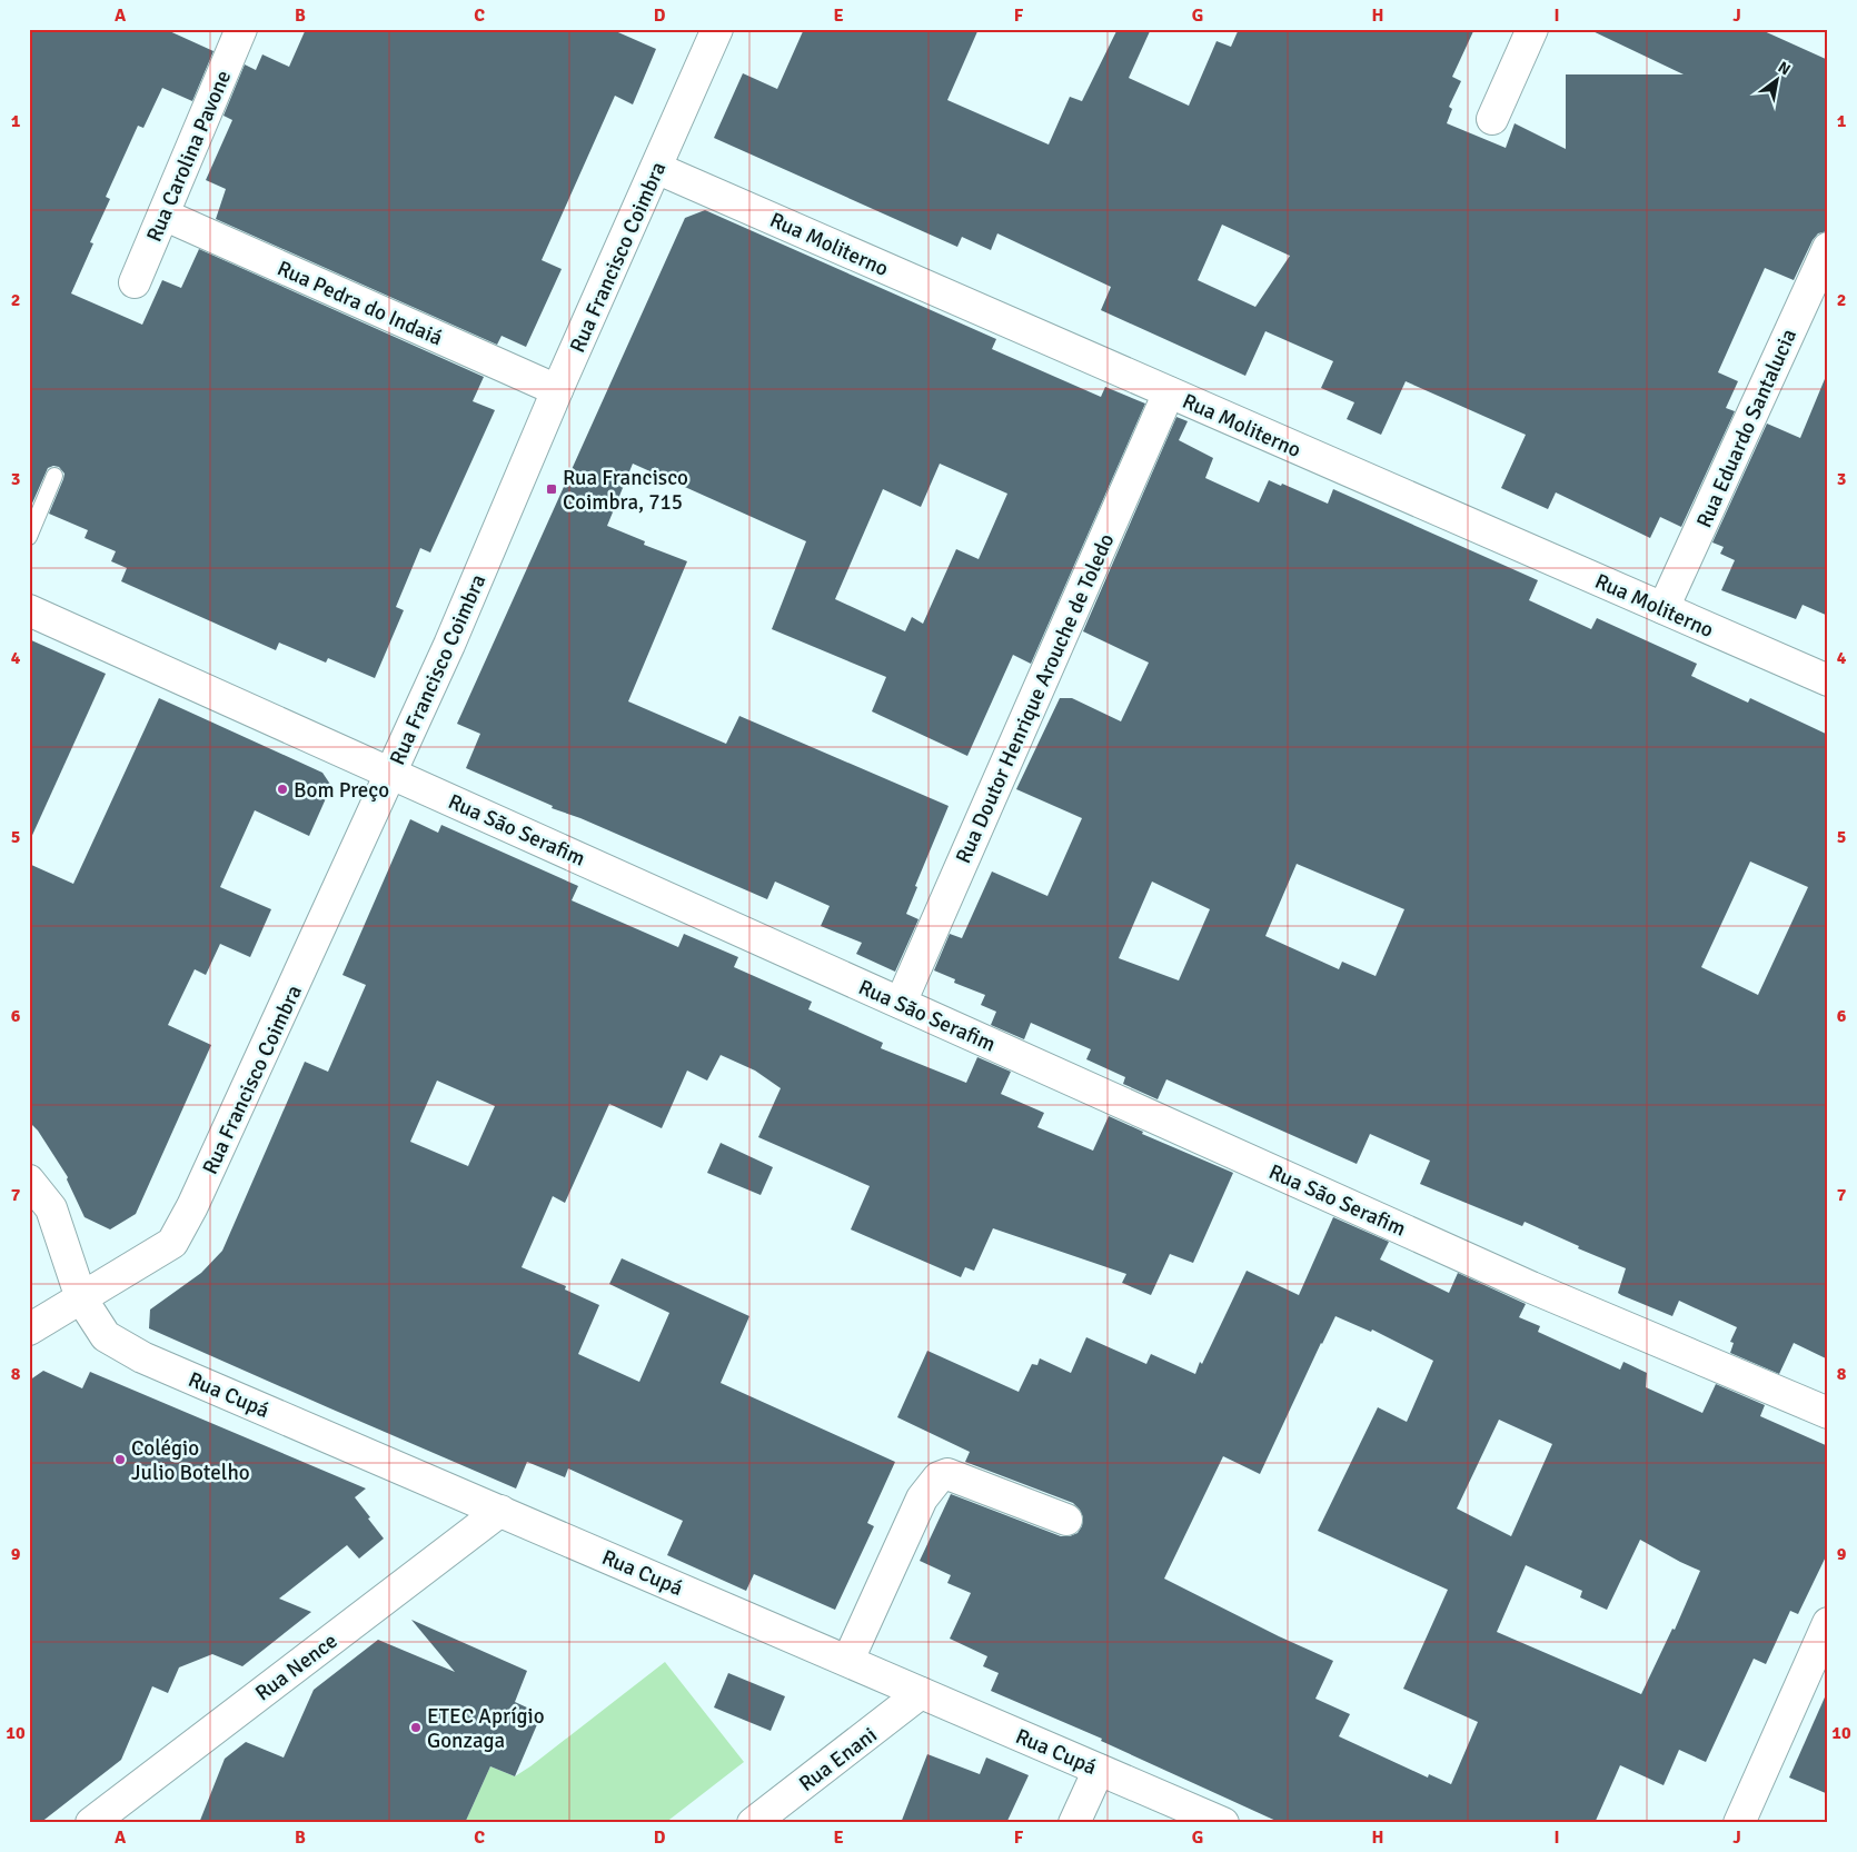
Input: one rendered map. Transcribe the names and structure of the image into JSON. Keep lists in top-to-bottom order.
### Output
{
  "streets": {
    "street": [
      "Rua Carolina Pavone",
      "Rua Moliterno",
      "Rua Francisco Coimbra",
      "Rua Pedra do Indaiá",
      "Rua Eduardo Santalucia",
      "Rua Doutor Henrique Arouche de Toledo",
      "Rua São Serafim",
      "Rua Cupá",
      "Rua Nence",
      "Rua Enani"
    ]
  },
  "crossings": [
    ["Rua Carolina Pavone", "Rua Pedra do Indaiá"],
    ["Rua Moliterno", "Rua Francisco Coimbra"],
    ["Rua Moliterno", "Rua Eduardo Santalucia"],
    ["Rua Moliterno", "Rua Doutor Henrique Arouche de Toledo"],
    ["Rua Francisco Coimbra", "Rua Pedra do Indaiá"],
    ["Rua Francisco Coimbra", "Rua São Serafim"],
    ["Rua Francisco Coimbra", "Rua Cupá"],
    ["Rua Doutor Henrique Arouche de Toledo", "Rua São Serafim"],
    ["Rua Cupá", "Rua Nence"],
    ["Rua Cupá", "Rua Enani"]
  ],
  "places": {
    "transit": ["Rua Francisco Coimbra, 715"],
    "other": ["Bom Preço", "Colégio Julio Botelho", "ETEC Aprígio Gonzaga"]
  },
  "north": "top right",
  "grid": {
    "columns": [
      "A",
      "B",
      "C",
      "D",
      "E",
      "F",
      "G",
      "H",
      "I",
      "J"
    ],
    "rows": [
      "1",
      "2",
      "3",
      "4",
      "5",
      "6",
      "7",
      "8",
      "9",
      "10"
    ]
  }
}
